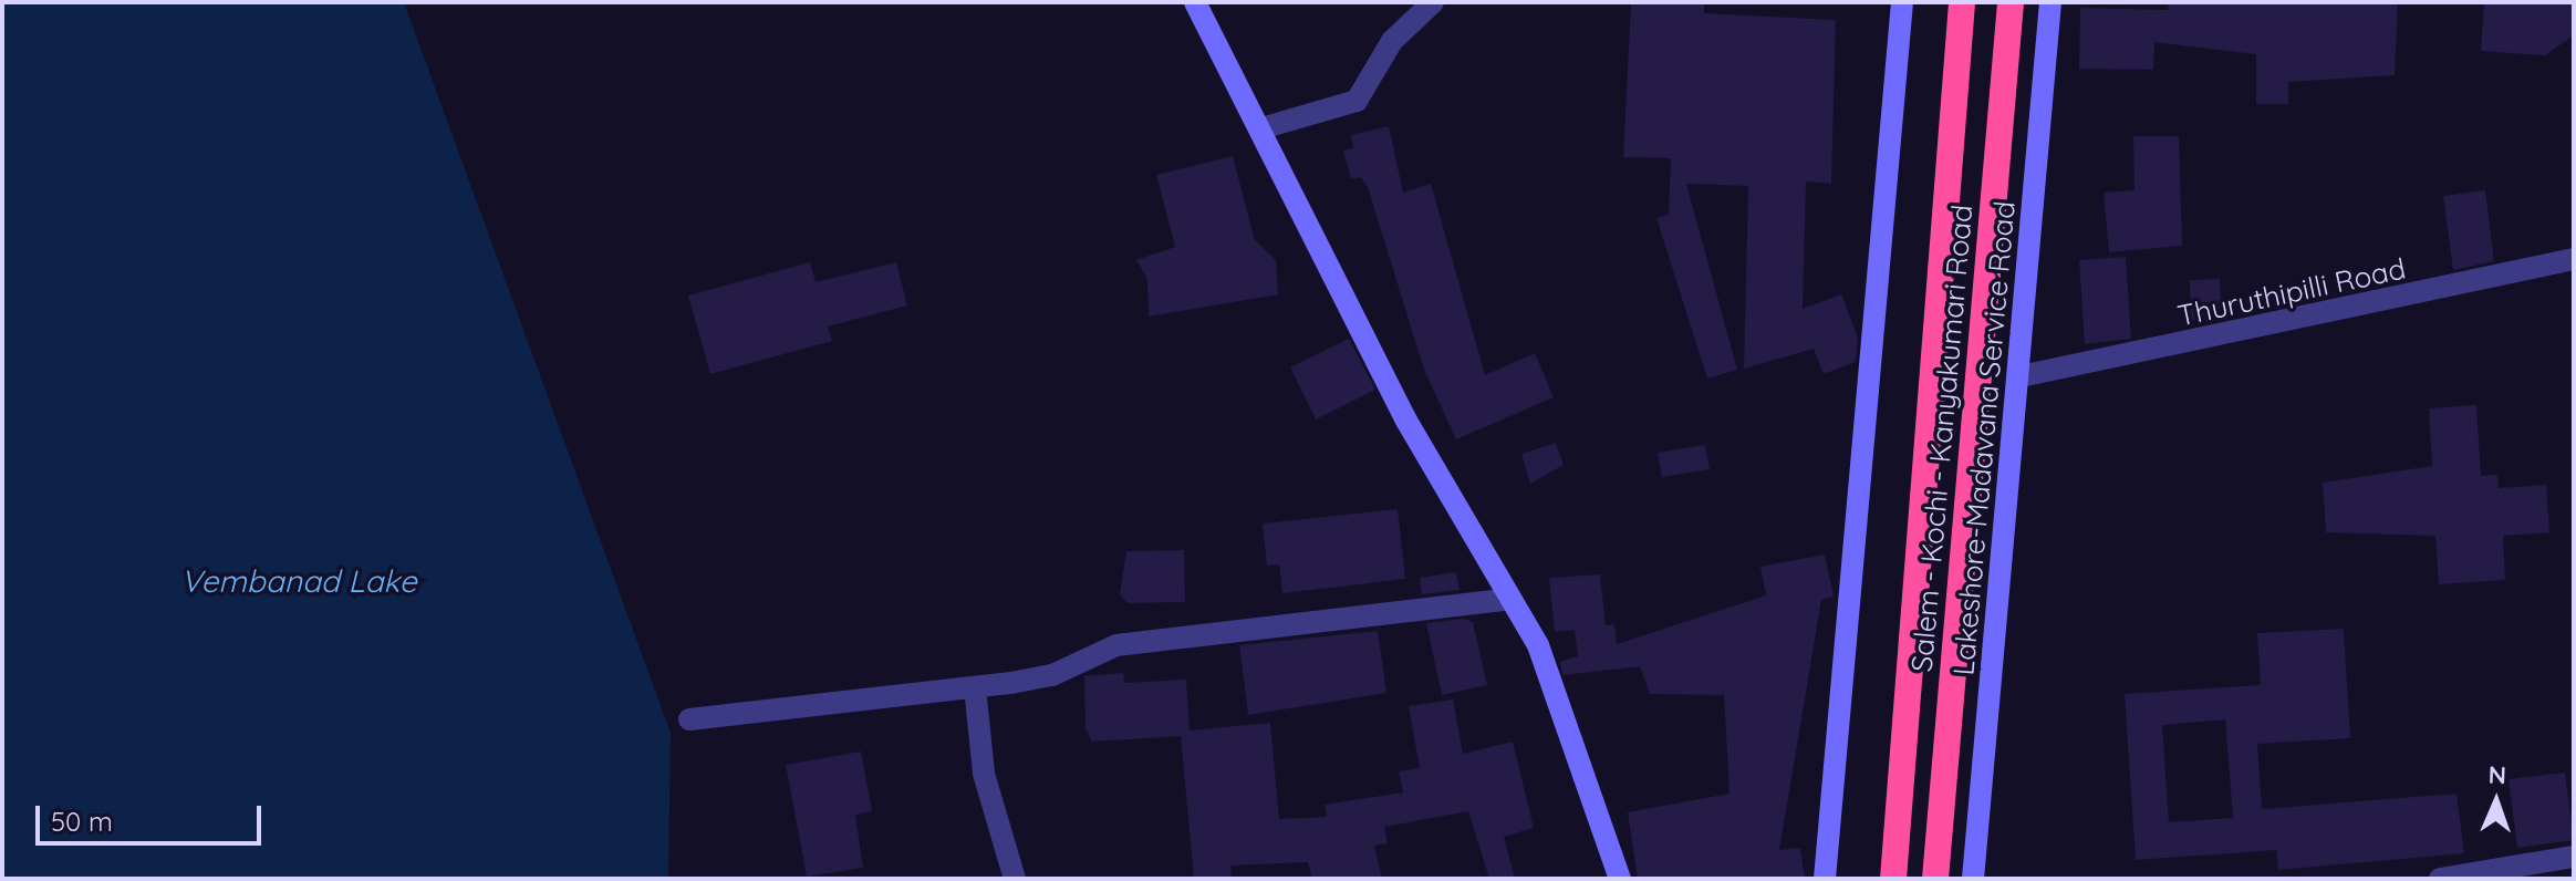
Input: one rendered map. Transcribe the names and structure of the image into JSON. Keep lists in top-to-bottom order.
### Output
{
  "streets": {
    "highway": ["Salem - Kochi - Kanyakumari Road"],
    "street": ["Thuruthipilli Road", "Lakeshore-Madavana Service Road"]
  },
  "crossings": [
    ["Thuruthipilli Road", "Lakeshore-Madavana Service Road"]
  ],
  "water": ["Vembanad Lake"],
  "scale_bar": "50 m",
  "north": "top"
}
